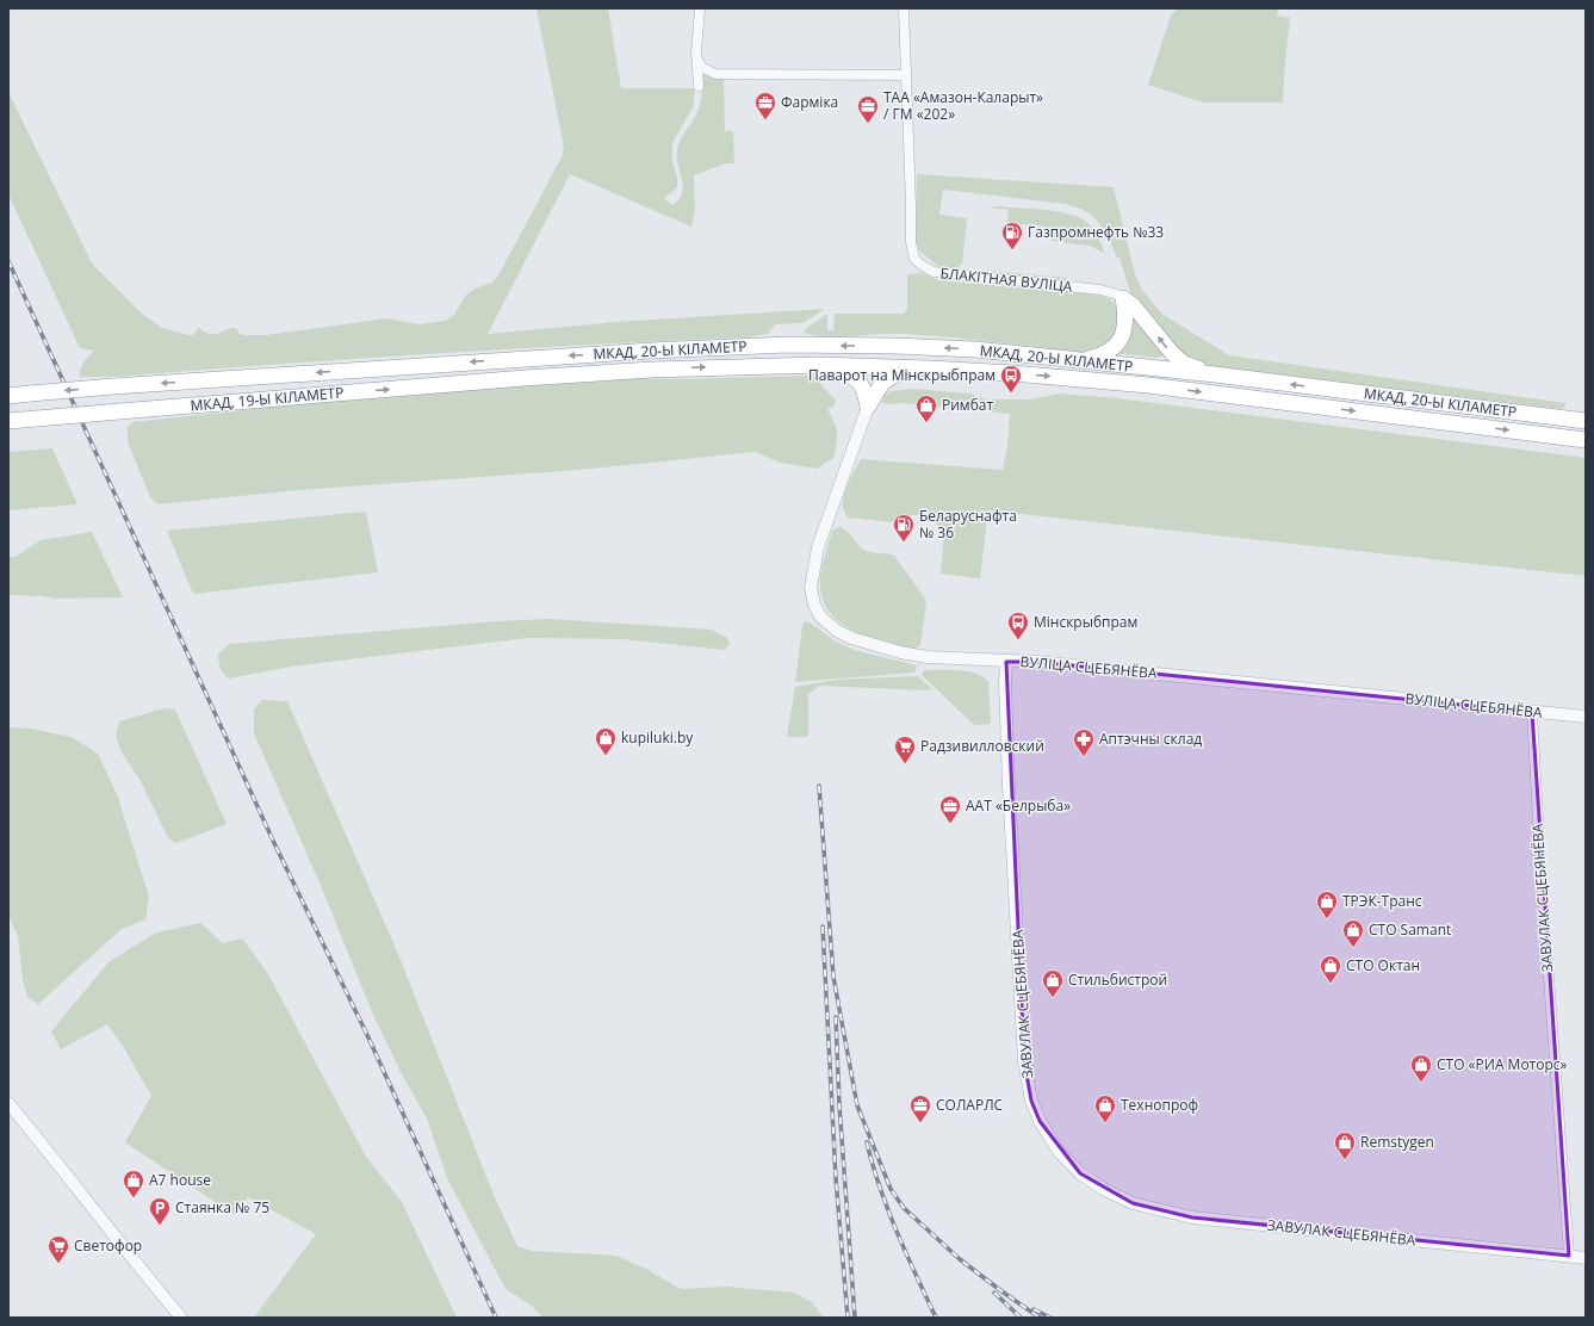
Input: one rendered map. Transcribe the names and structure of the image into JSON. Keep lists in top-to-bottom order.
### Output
{
  "streets": {
    "highway": ["МКАД, 20-Ы КІЛАМЕТР", "МКАД, 19-Ы КІЛАМЕТР"],
    "street": ["БЛАКІТНАЯ ВУЛІЦА", "ВУЛІЦА СЦЕБЯНЁВА", "ЗАВУЛАК СЦЕБЯНЁВА"]
  },
  "crossings": [
    ["МКАД, 20-Ы КІЛАМЕТР", "МКАД, 19-Ы КІЛАМЕТР"],
    ["ВУЛІЦА СЦЕБЯНЁВА", "ЗАВУЛАК СЦЕБЯНЁВА"]
  ],
  "places": {
    "office": [
      "Фарміка",
      "ТАА «Амазон-Каларыт» / ГМ «202»",
      "ААТ «Белрыба»",
      "СОЛАРЛС"
    ],
    "fuel station": ["Газпромнефть №33", "Беларуснафта № 36"],
    "bus stop": ["Паварот на Мінскрыбпрам", "Мінскрыбпрам"],
    "shop": [
      "Римбат",
      "kupiluki.by",
      "ТРЭК-Транс",
      "СТО Samant",
      "СТО Октан",
      "Стильбистрой",
      "СТО «РИА Моторс»",
      "Технопроф",
      "Remstygen",
      "A7 house"
    ],
    "pharmacy": ["Аптэчны склад"],
    "supermarket": ["Радзивилловский", "Светофор"],
    "parking": ["Стаянка № 75"]
  }
}
